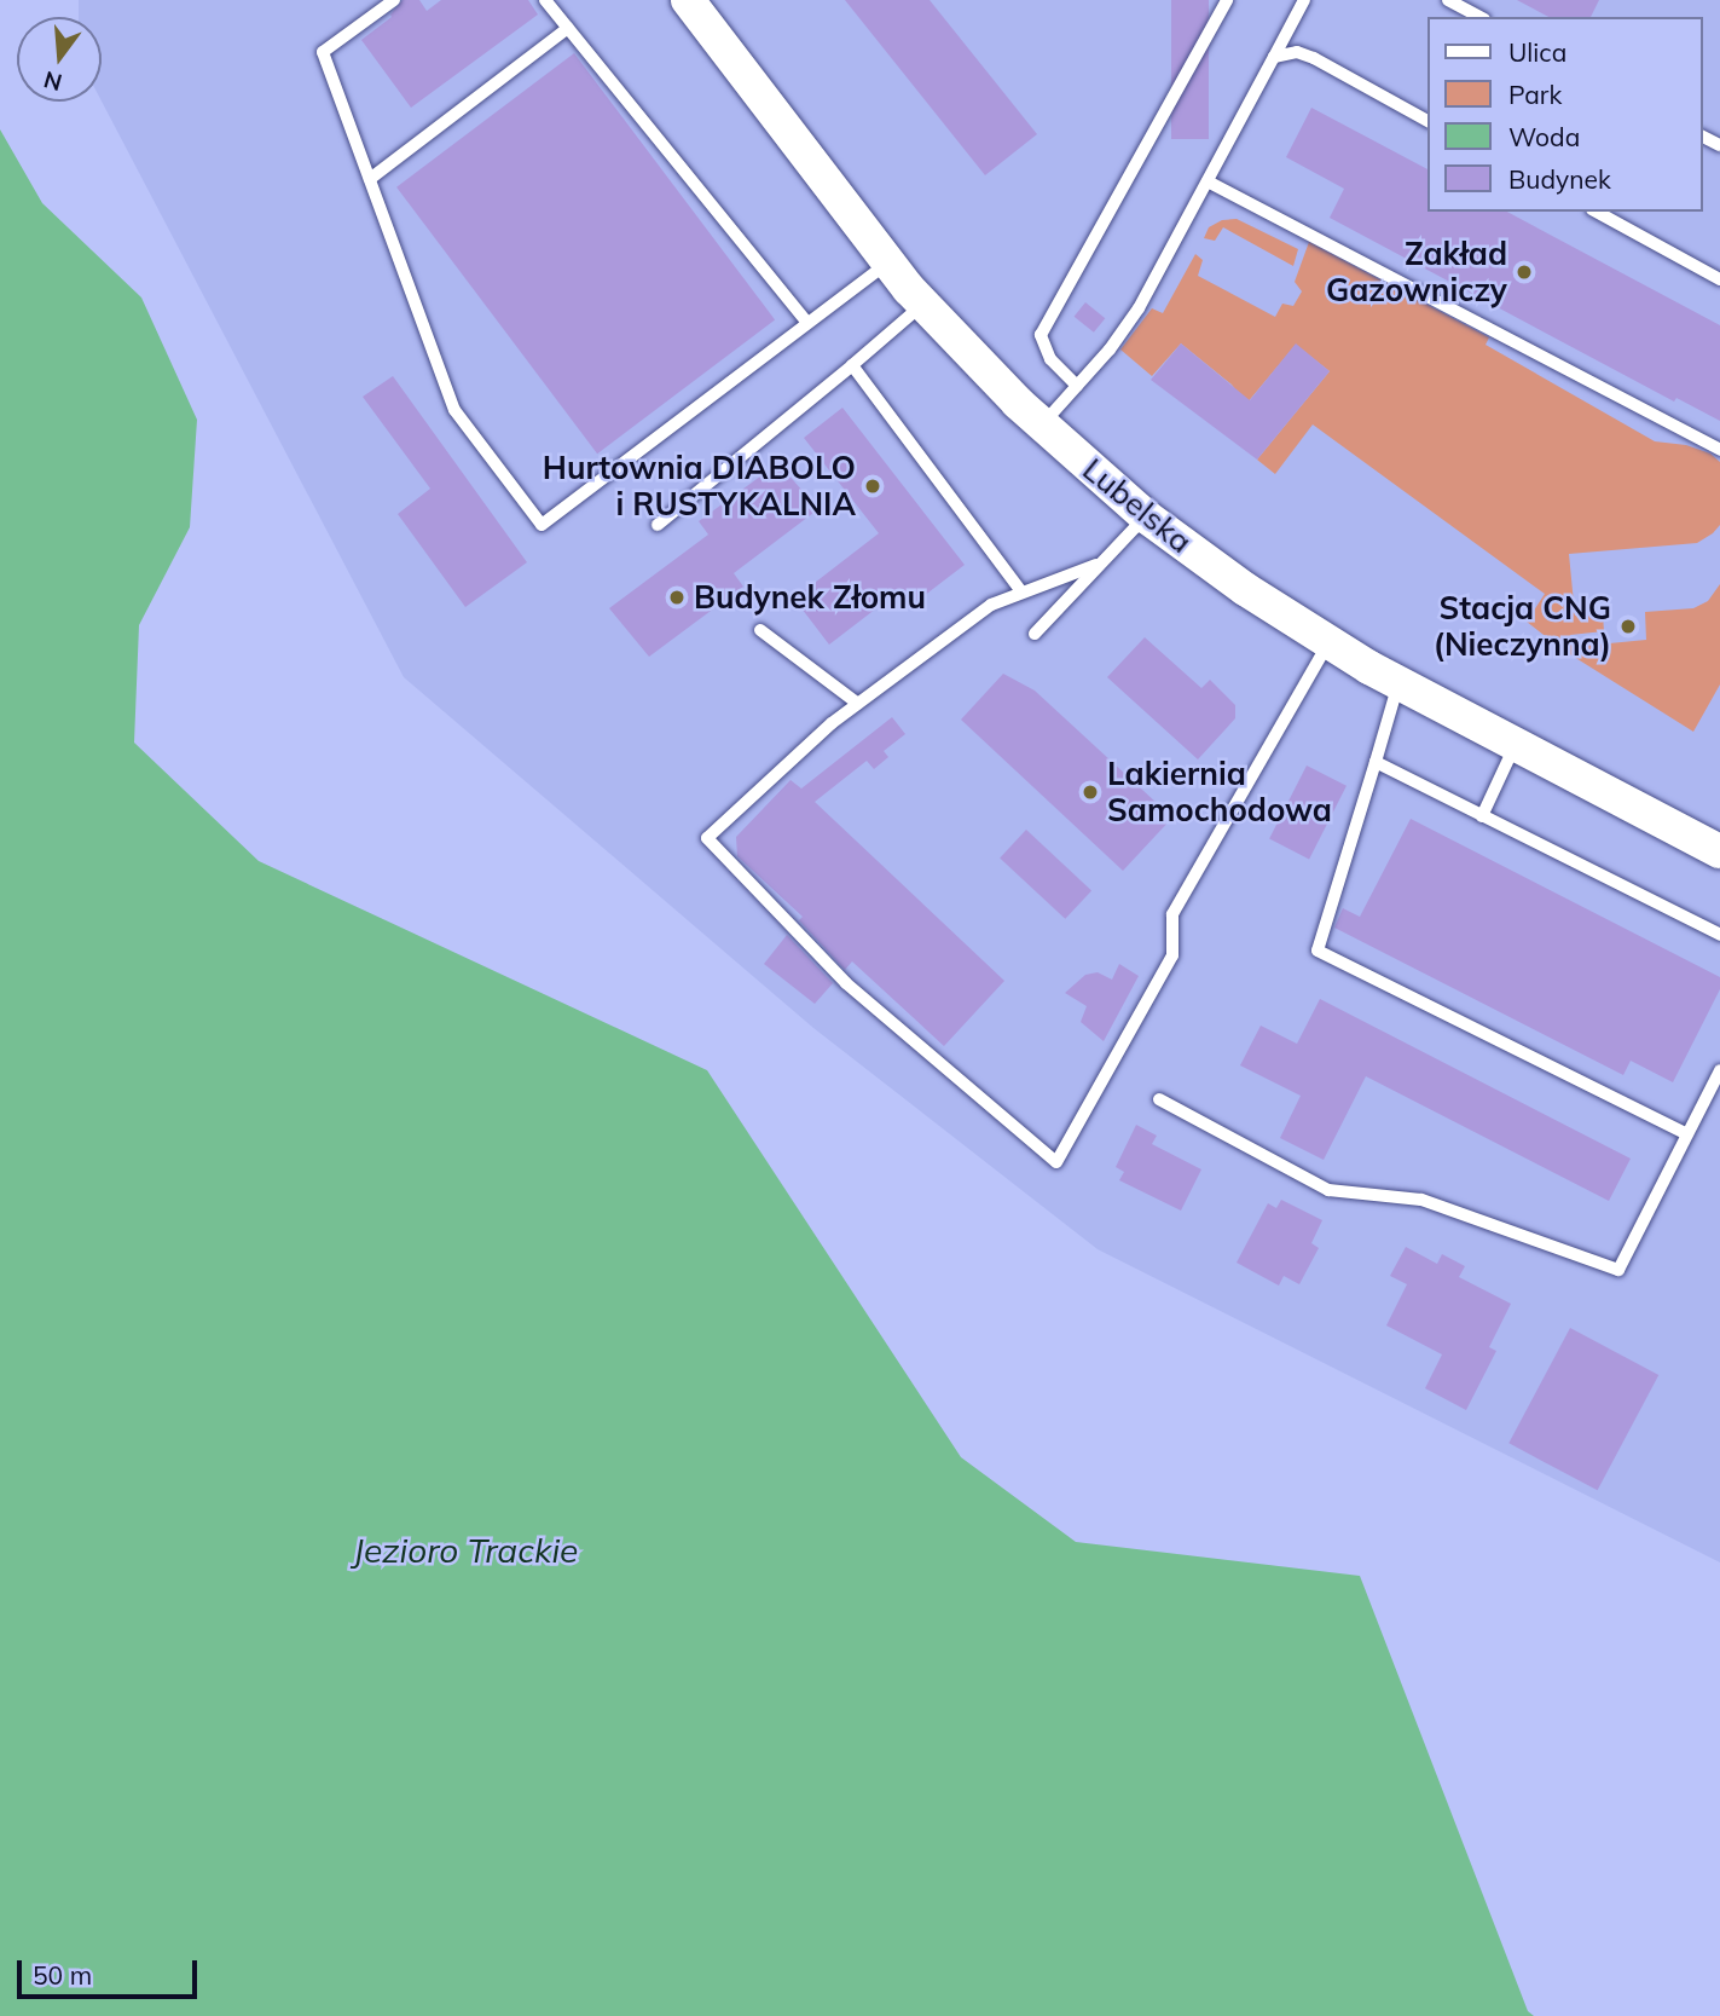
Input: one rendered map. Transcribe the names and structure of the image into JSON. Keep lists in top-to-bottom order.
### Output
{
  "streets": {
    "street": ["Lubelska"]
  },
  "water": ["Jezioro Trackie"],
  "places": [
    "Zakład Gazowniczy",
    "Hurtownia DIABOLO i RUSTYKALNIA",
    "Budynek Złomu",
    "Stacja CNG (Nieczynna)",
    "Lakiernia Samochodowa"
  ],
  "legend": [
    "Ulica",
    "Park",
    "Woda",
    "Budynek"
  ],
  "scale_bar": "50 m",
  "north": "bottom"
}
